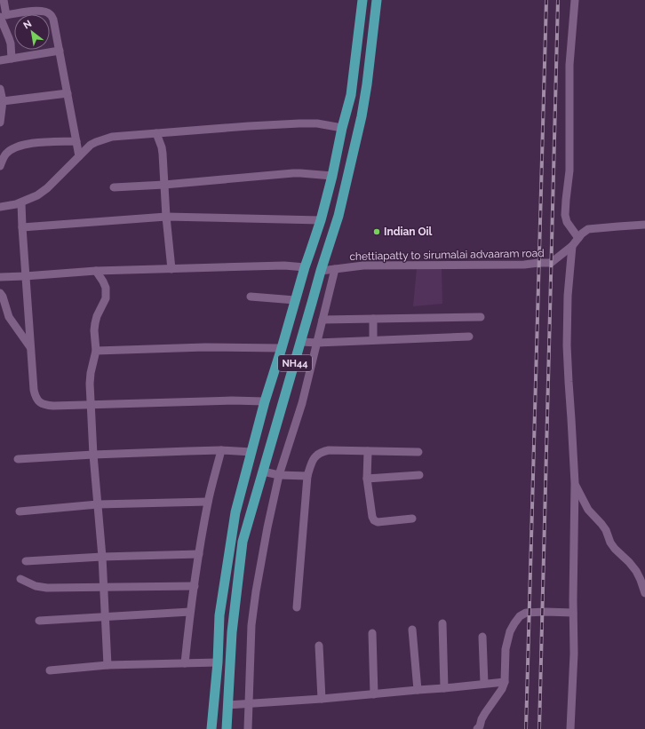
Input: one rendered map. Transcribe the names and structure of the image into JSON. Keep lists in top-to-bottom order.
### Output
{
  "streets": {
    "highway": ["NH44"],
    "street": ["chettiapatty to sirumalai advaaram road"]
  },
  "crossings": [
    ["chettiapatty to sirumalai advaaram road", "NH44"]
  ],
  "places": ["Indian Oil"],
  "north": "top left"
}
